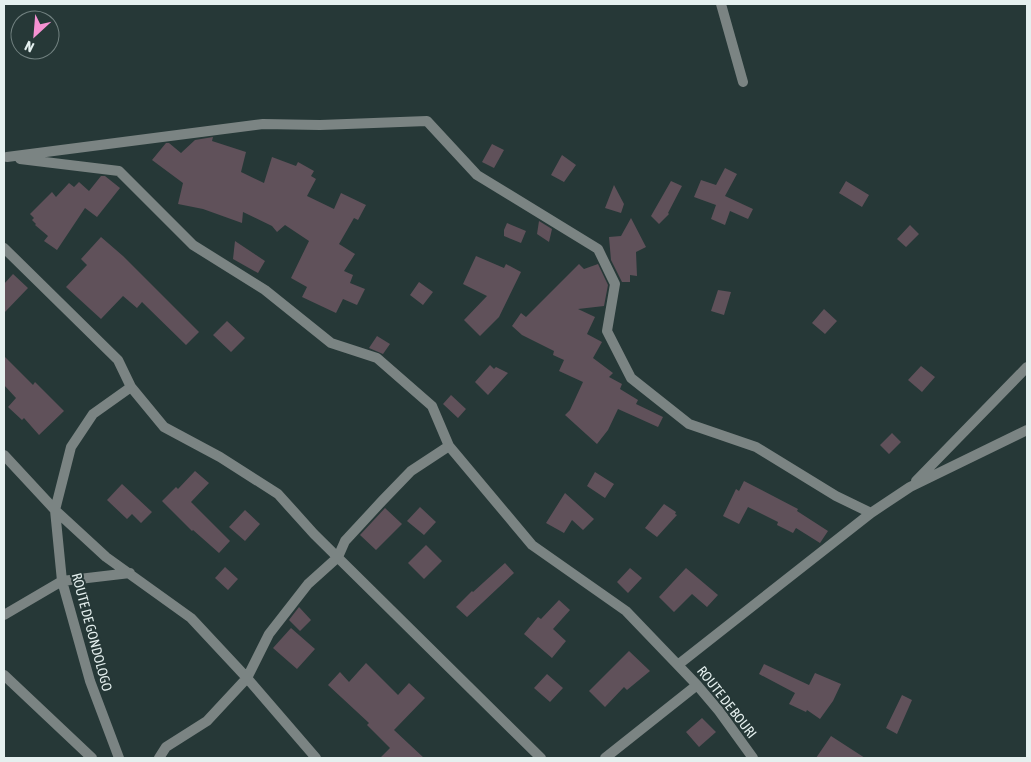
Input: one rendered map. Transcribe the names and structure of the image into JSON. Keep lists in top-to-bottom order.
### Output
{
  "streets": {
    "street": ["ROUTE DE GONDOLOGO", "ROUTE DE BOURI"]
  },
  "north": "bottom left"
}
